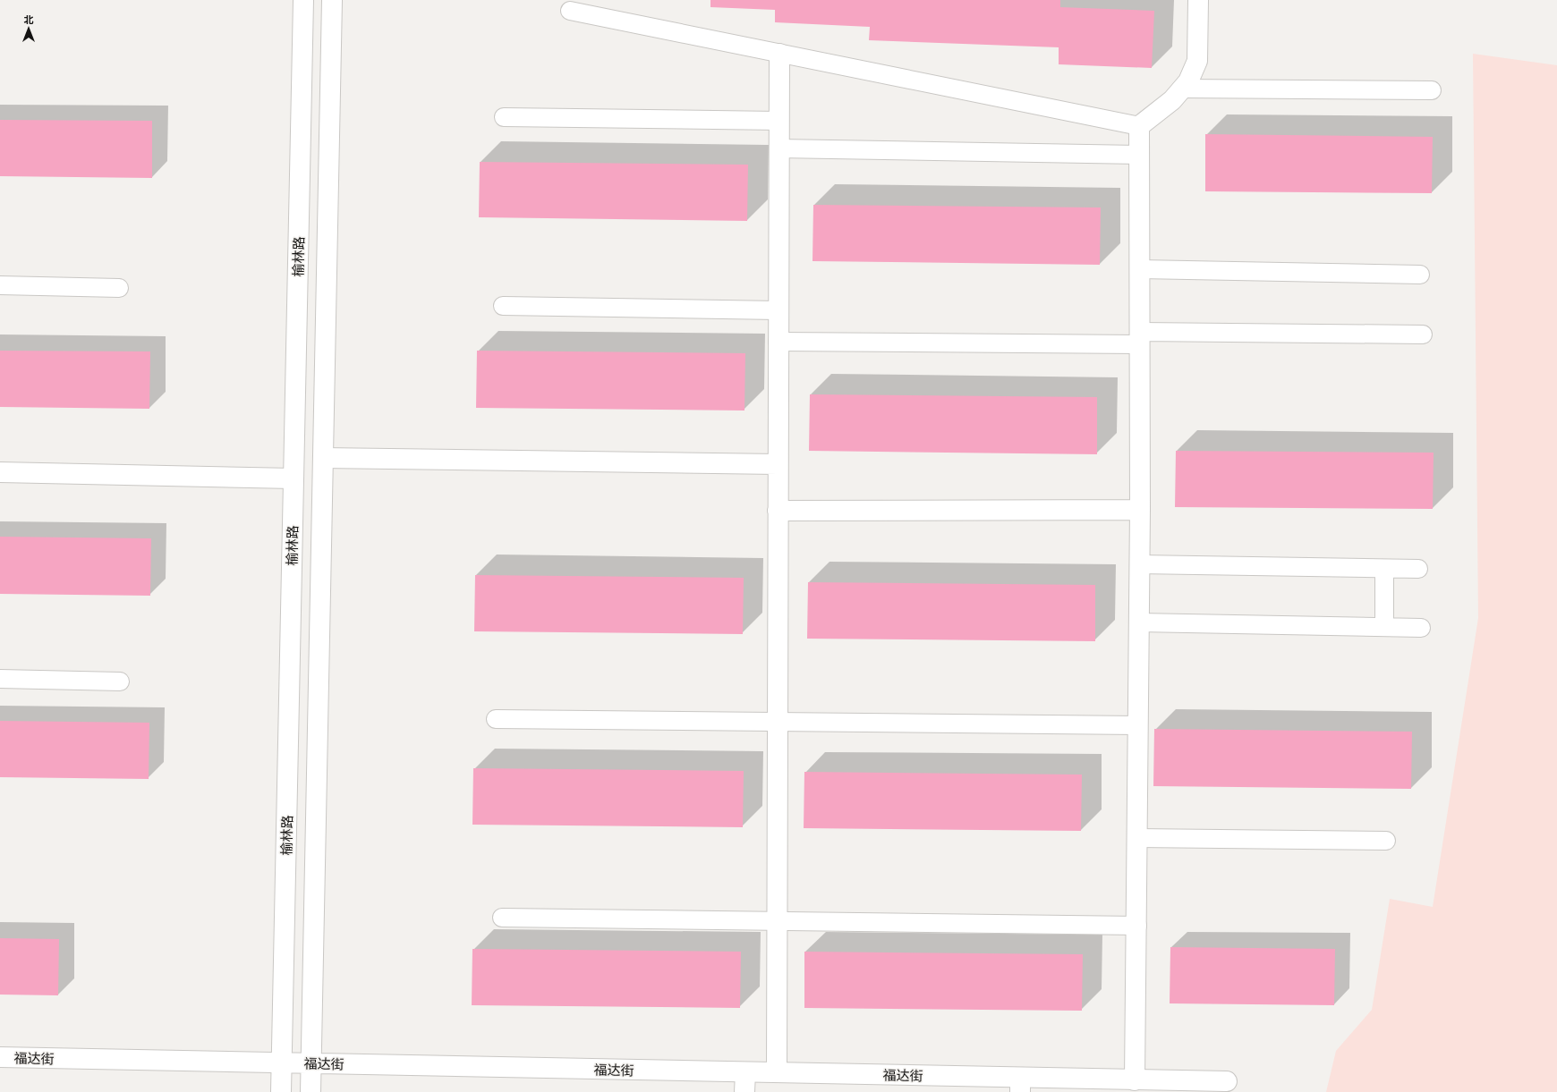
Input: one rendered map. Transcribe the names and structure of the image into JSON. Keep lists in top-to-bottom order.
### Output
{
  "streets": {
    "street": ["榆林路", "福达街"]
  },
  "crossings": [
    ["榆林路", "福达街"]
  ],
  "north": "top"
}
